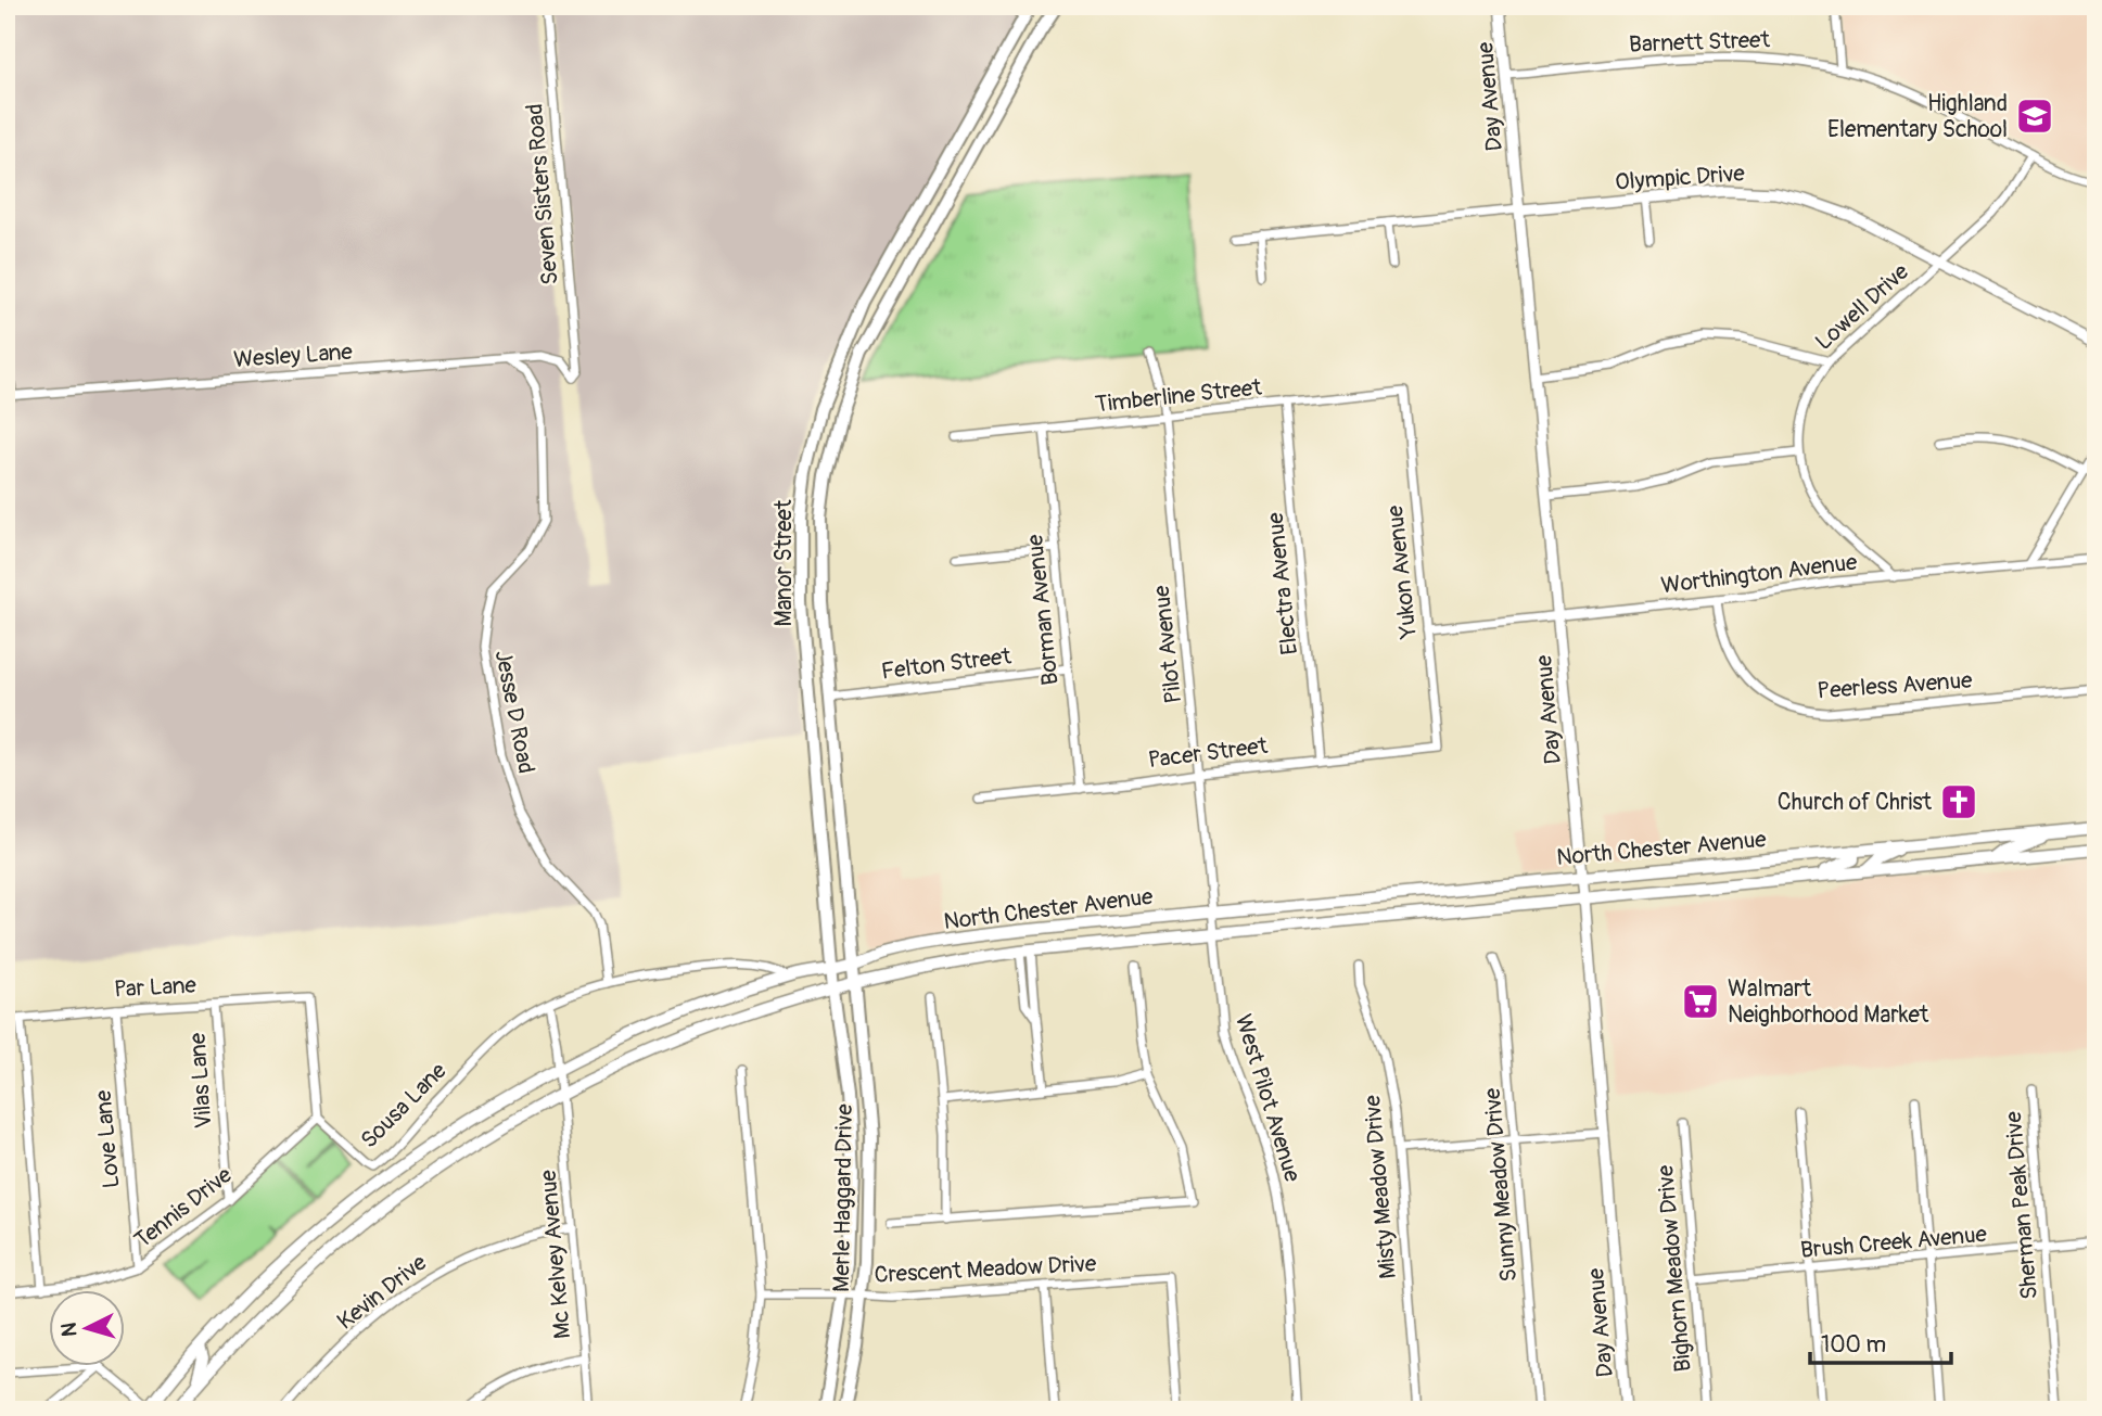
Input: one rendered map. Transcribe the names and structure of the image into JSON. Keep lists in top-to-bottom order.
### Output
{
  "streets": {
    "main road": ["Manor Street", "North Chester Avenue", "Merle Haggard Drive"],
    "street": [
      "Barnett Street",
      "Day Avenue",
      "Olympic Drive",
      "Seven Sisters Road",
      "Lowell Drive",
      "Wesley Lane",
      "Timberline Street",
      "Yukon Avenue",
      "Worthington Avenue",
      "Electra Avenue",
      "Borman Avenue",
      "Pilot Avenue",
      "Felton Street",
      "Peerless Avenue",
      "Jesse D Road",
      "Pacer Street",
      "Par Lane",
      "Vilas Lane",
      "West Pilot Avenue",
      "Sousa Lane",
      "Love Lane",
      "Sunny Meadow Drive",
      "Misty Meadow Drive",
      "Sherman Peak Drive",
      "Tennis Drive",
      "Brush Creek Avenue",
      "Mc Kelvey Avenue",
      "Bighorn Meadow Drive",
      "Crescent Meadow Drive",
      "Kevin Drive"
    ]
  },
  "crossings": [
    ["Barnett Street", "Day Avenue"],
    ["Barnett Street", "Lowell Drive"],
    ["Day Avenue", "Olympic Drive"],
    ["Day Avenue", "Worthington Avenue"],
    ["Day Avenue", "North Chester Avenue"],
    ["Olympic Drive", "Lowell Drive"],
    ["Seven Sisters Road", "Wesley Lane"],
    ["Lowell Drive", "Worthington Avenue"],
    ["Wesley Lane", "Jesse D Road"],
    ["Timberline Street", "Yukon Avenue"],
    ["Timberline Street", "Electra Avenue"],
    ["Timberline Street", "Borman Avenue"],
    ["Timberline Street", "Pilot Avenue"],
    ["Manor Street", "Felton Street"],
    ["Manor Street", "North Chester Avenue"],
    ["Manor Street", "Merle Haggard Drive"],
    ["Yukon Avenue", "Worthington Avenue"],
    ["Yukon Avenue", "Pacer Street"],
    ["Worthington Avenue", "Peerless Avenue"],
    ["Electra Avenue", "Pacer Street"],
    ["Borman Avenue", "Felton Street"],
    ["Borman Avenue", "Pacer Street"],
    ["Pilot Avenue", "Pacer Street"],
    ["Pilot Avenue", "North Chester Avenue"],
    ["Pilot Avenue", "West Pilot Avenue"],
    ["North Chester Avenue", "West Pilot Avenue"],
    ["North Chester Avenue", "Merle Haggard Drive"],
    ["North Chester Avenue", "Mc Kelvey Avenue"],
    ["Par Lane", "Vilas Lane"],
    ["Par Lane", "Sousa Lane"],
    ["Par Lane", "Love Lane"],
    ["Par Lane", "Tennis Drive"],
    ["Vilas Lane", "Tennis Drive"],
    ["Sousa Lane", "Tennis Drive"],
    ["Love Lane", "Tennis Drive"],
    ["Merle Haggard Drive", "Crescent Meadow Drive"],
    ["Sherman Peak Drive", "Brush Creek Avenue"],
    ["Brush Creek Avenue", "Bighorn Meadow Drive"],
    ["Mc Kelvey Avenue", "Kevin Drive"]
  ],
  "places": {
    "school or university": ["Highland Elementary School"],
    "church": ["Church of Christ"],
    "supermarket": ["Walmart Neighborhood Market"]
  },
  "scale_bar": "100 m",
  "north": "left"
}
